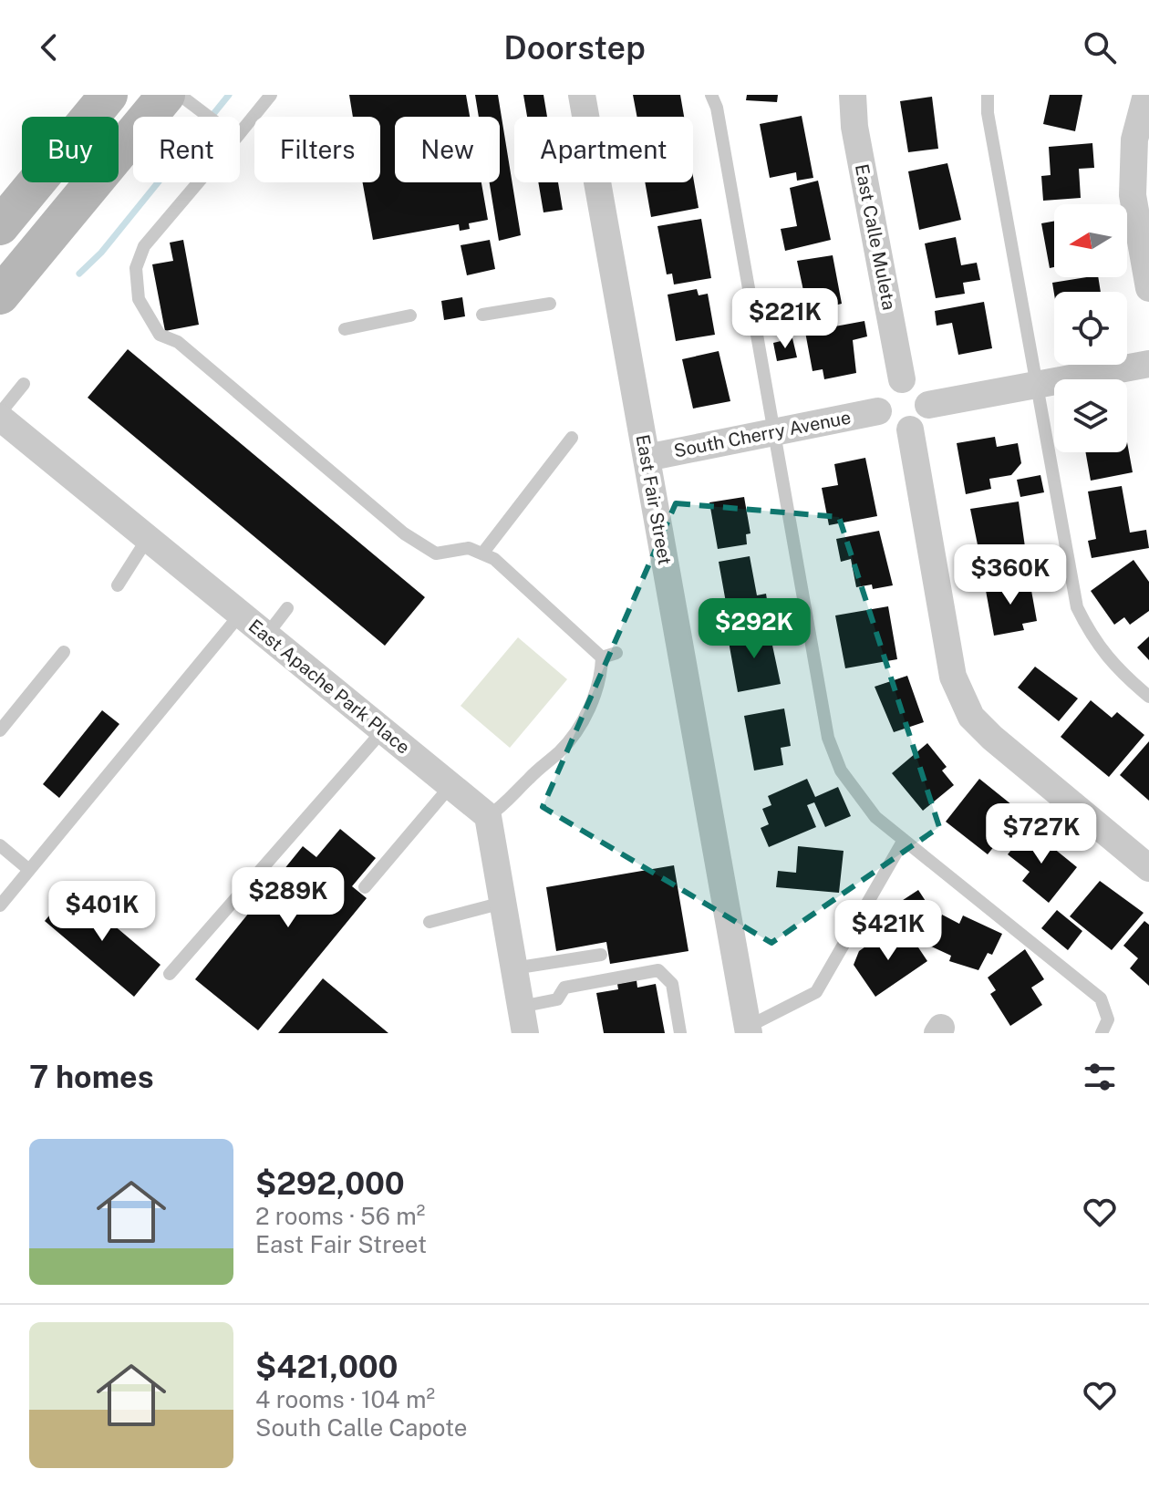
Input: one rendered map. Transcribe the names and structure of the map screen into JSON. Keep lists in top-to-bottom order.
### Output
{
  "streets": {
    "street": [
      "East Calle Muleta",
      "South Cherry Avenue",
      "East Fair Street",
      "East Apache Park Place"
    ]
  },
  "crossings": [
    ["East Calle Muleta", "South Cherry Avenue"],
    ["South Cherry Avenue", "East Fair Street"]
  ],
  "north": "left",
  "page": {
    "header": "Doorstep",
    "chip": [
      "Buy",
      "Rent",
      "Filters",
      "New",
      "Apartment"
    ],
    "price": [
      "$221K",
      "$360K",
      "$292K",
      "$727K",
      "$289K",
      "$401K",
      "$421K"
    ],
    "heading": "7 homes",
    "list": [
      {
        "name": "$292,000",
        "note": "2 rooms · 56 m² · East Fair Street"
      },
      {
        "name": "$421,000",
        "note": "4 rooms · 104 m² · South Calle Capote"
      }
    ]
  }
}
